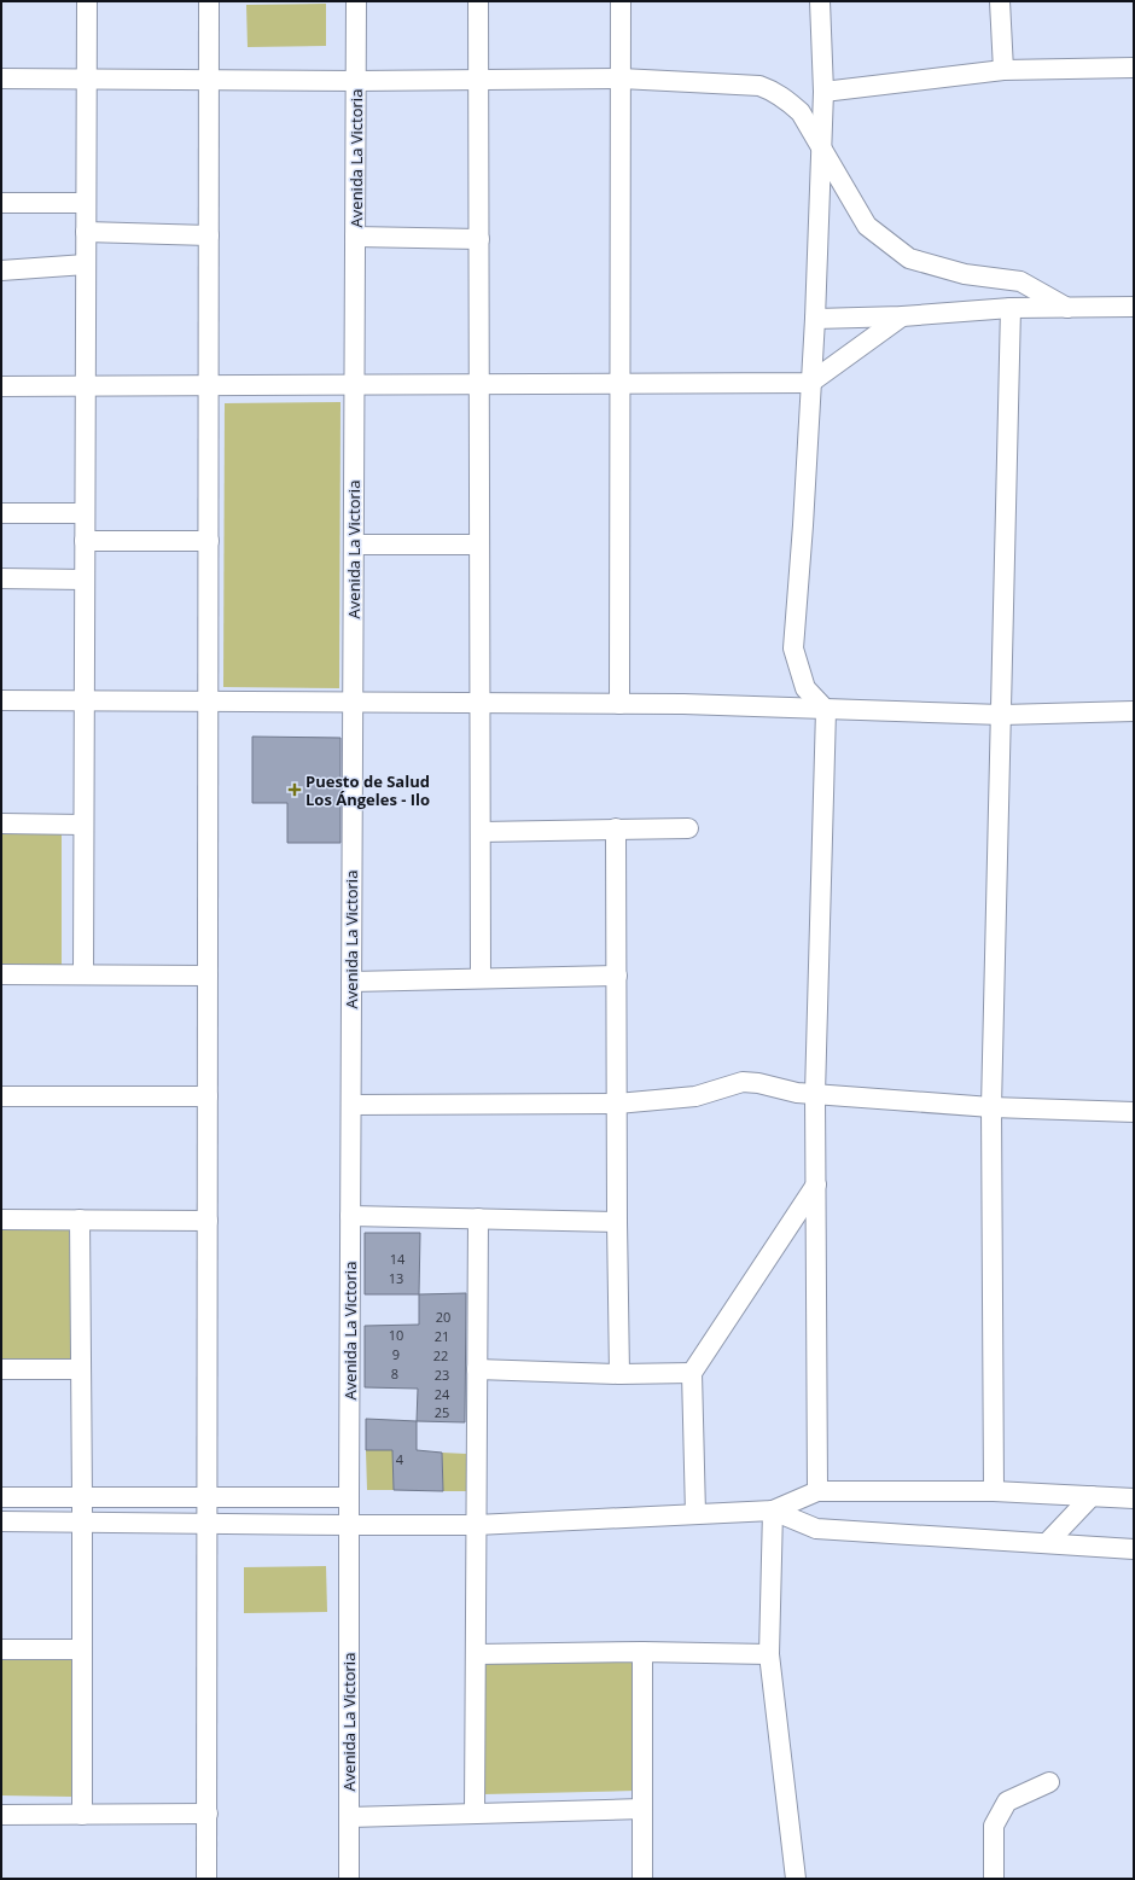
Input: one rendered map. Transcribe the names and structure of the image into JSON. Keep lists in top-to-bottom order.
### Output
{
  "streets": {
    "street": ["Avenida La Victoria"]
  },
  "places": {
    "health": ["Puesto de Salud Los Ángeles - Ilo"]
  },
  "house_numbers": [
    "14",
    "13",
    "20",
    "10",
    "21",
    "9",
    "22",
    "8",
    "23",
    "24",
    "25",
    "4"
  ]
}
